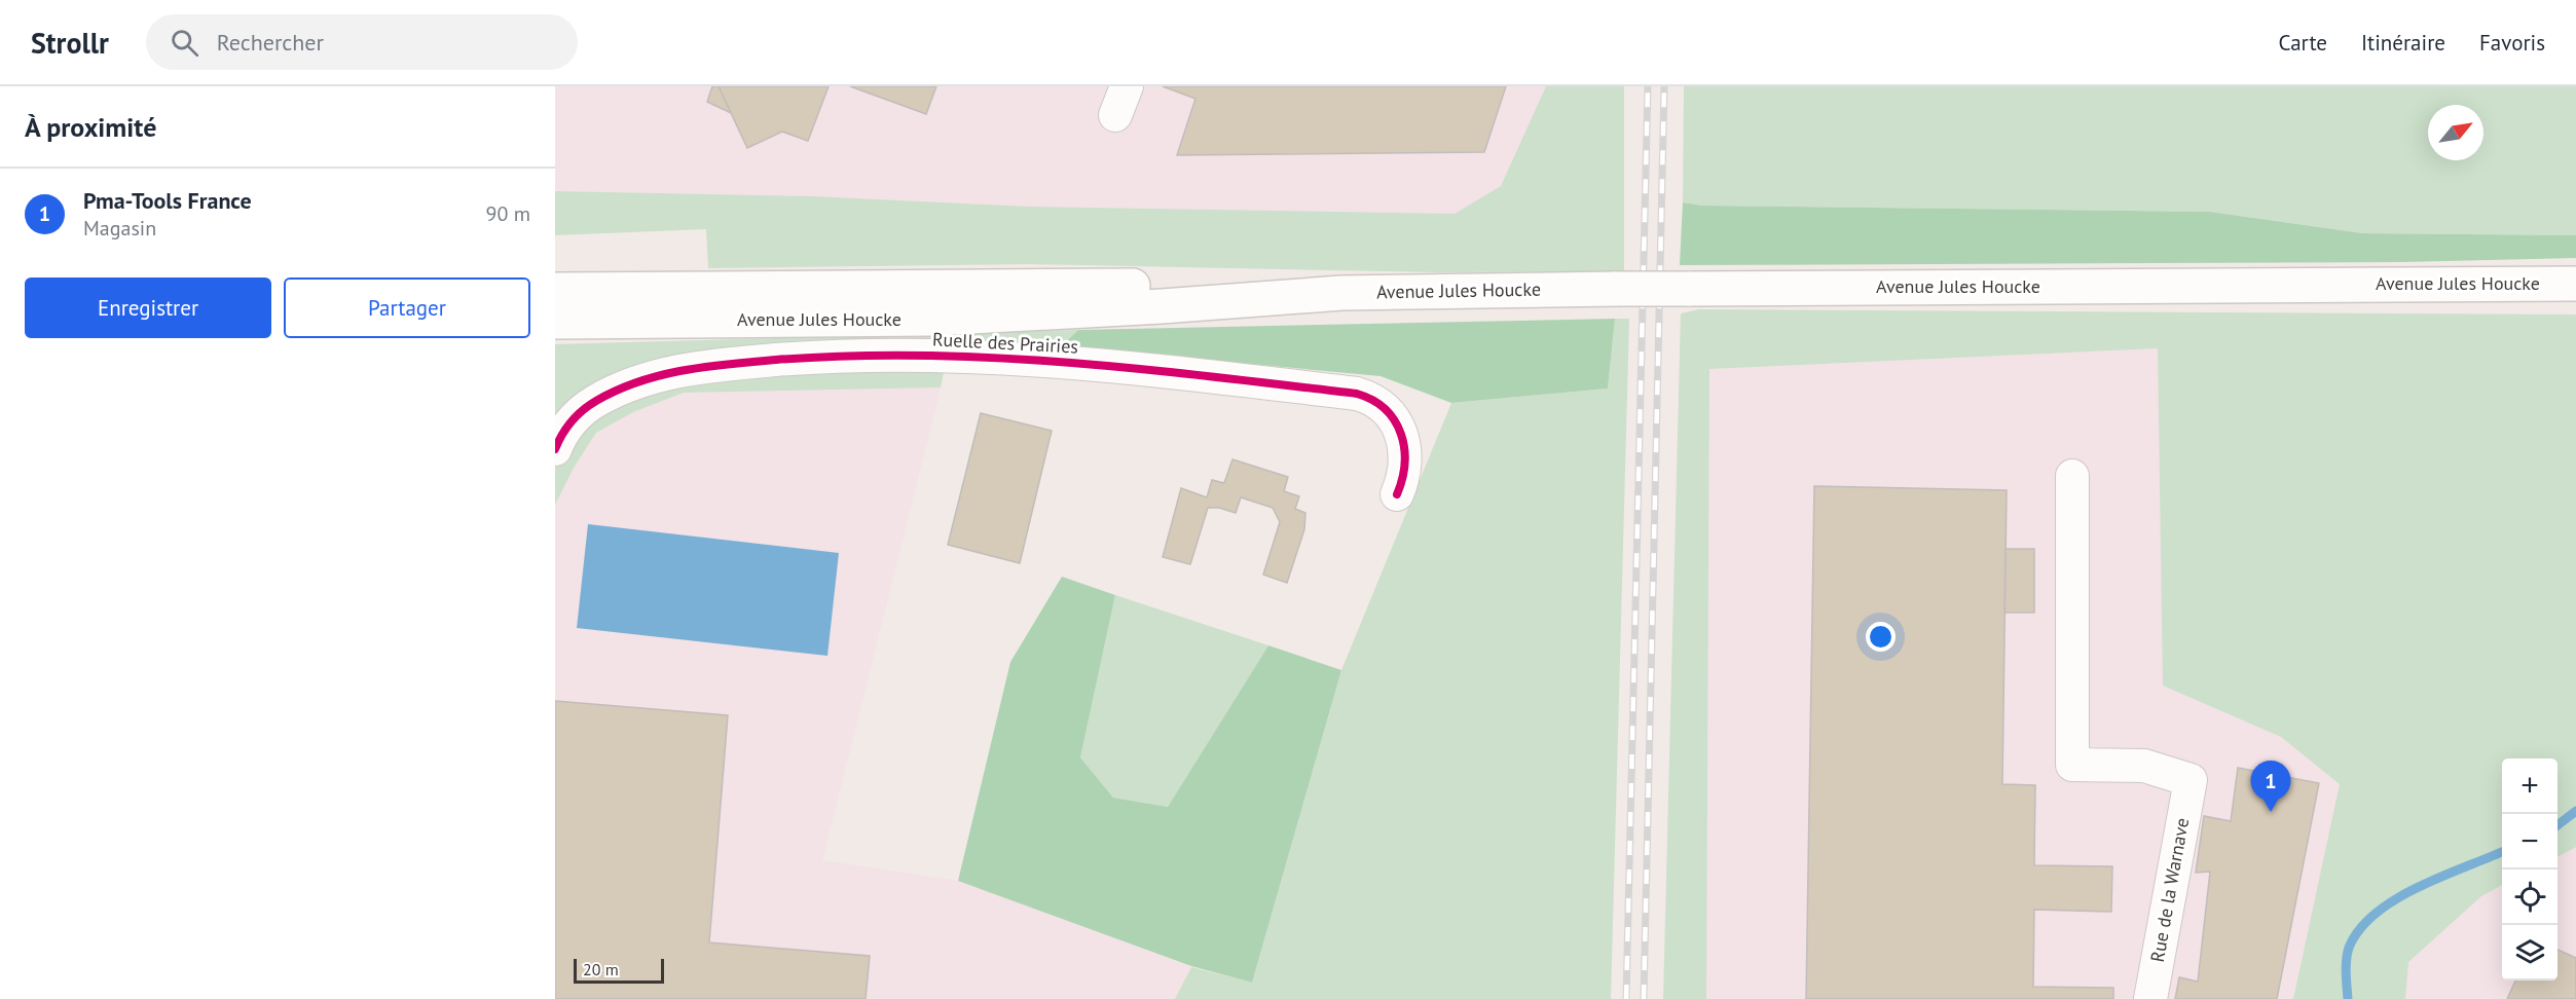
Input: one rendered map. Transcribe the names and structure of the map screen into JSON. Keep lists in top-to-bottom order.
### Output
{
  "streets": {
    "main road": ["Avenue Jules Houcke"],
    "street": ["Ruelle des Prairies", "Rue de la Warnave"]
  },
  "scale_bar": "20 m",
  "north": "top right",
  "page": {
    "header": "Strollr",
    "search": "Rechercher",
    "nav": ["Carte", "Itinéraire", "Favoris"],
    "heading": "À proximité",
    "list": [
      {
        "mark": "1",
        "name": "Pma-Tools France",
        "note": "Magasin",
        "value": "90 m"
      }
    ],
    "buttons": ["Enregistrer", "Partager"],
    "map_buttons": ["+", "−"],
    "pins": "1",
    "scale": "20 m"
  }
}
